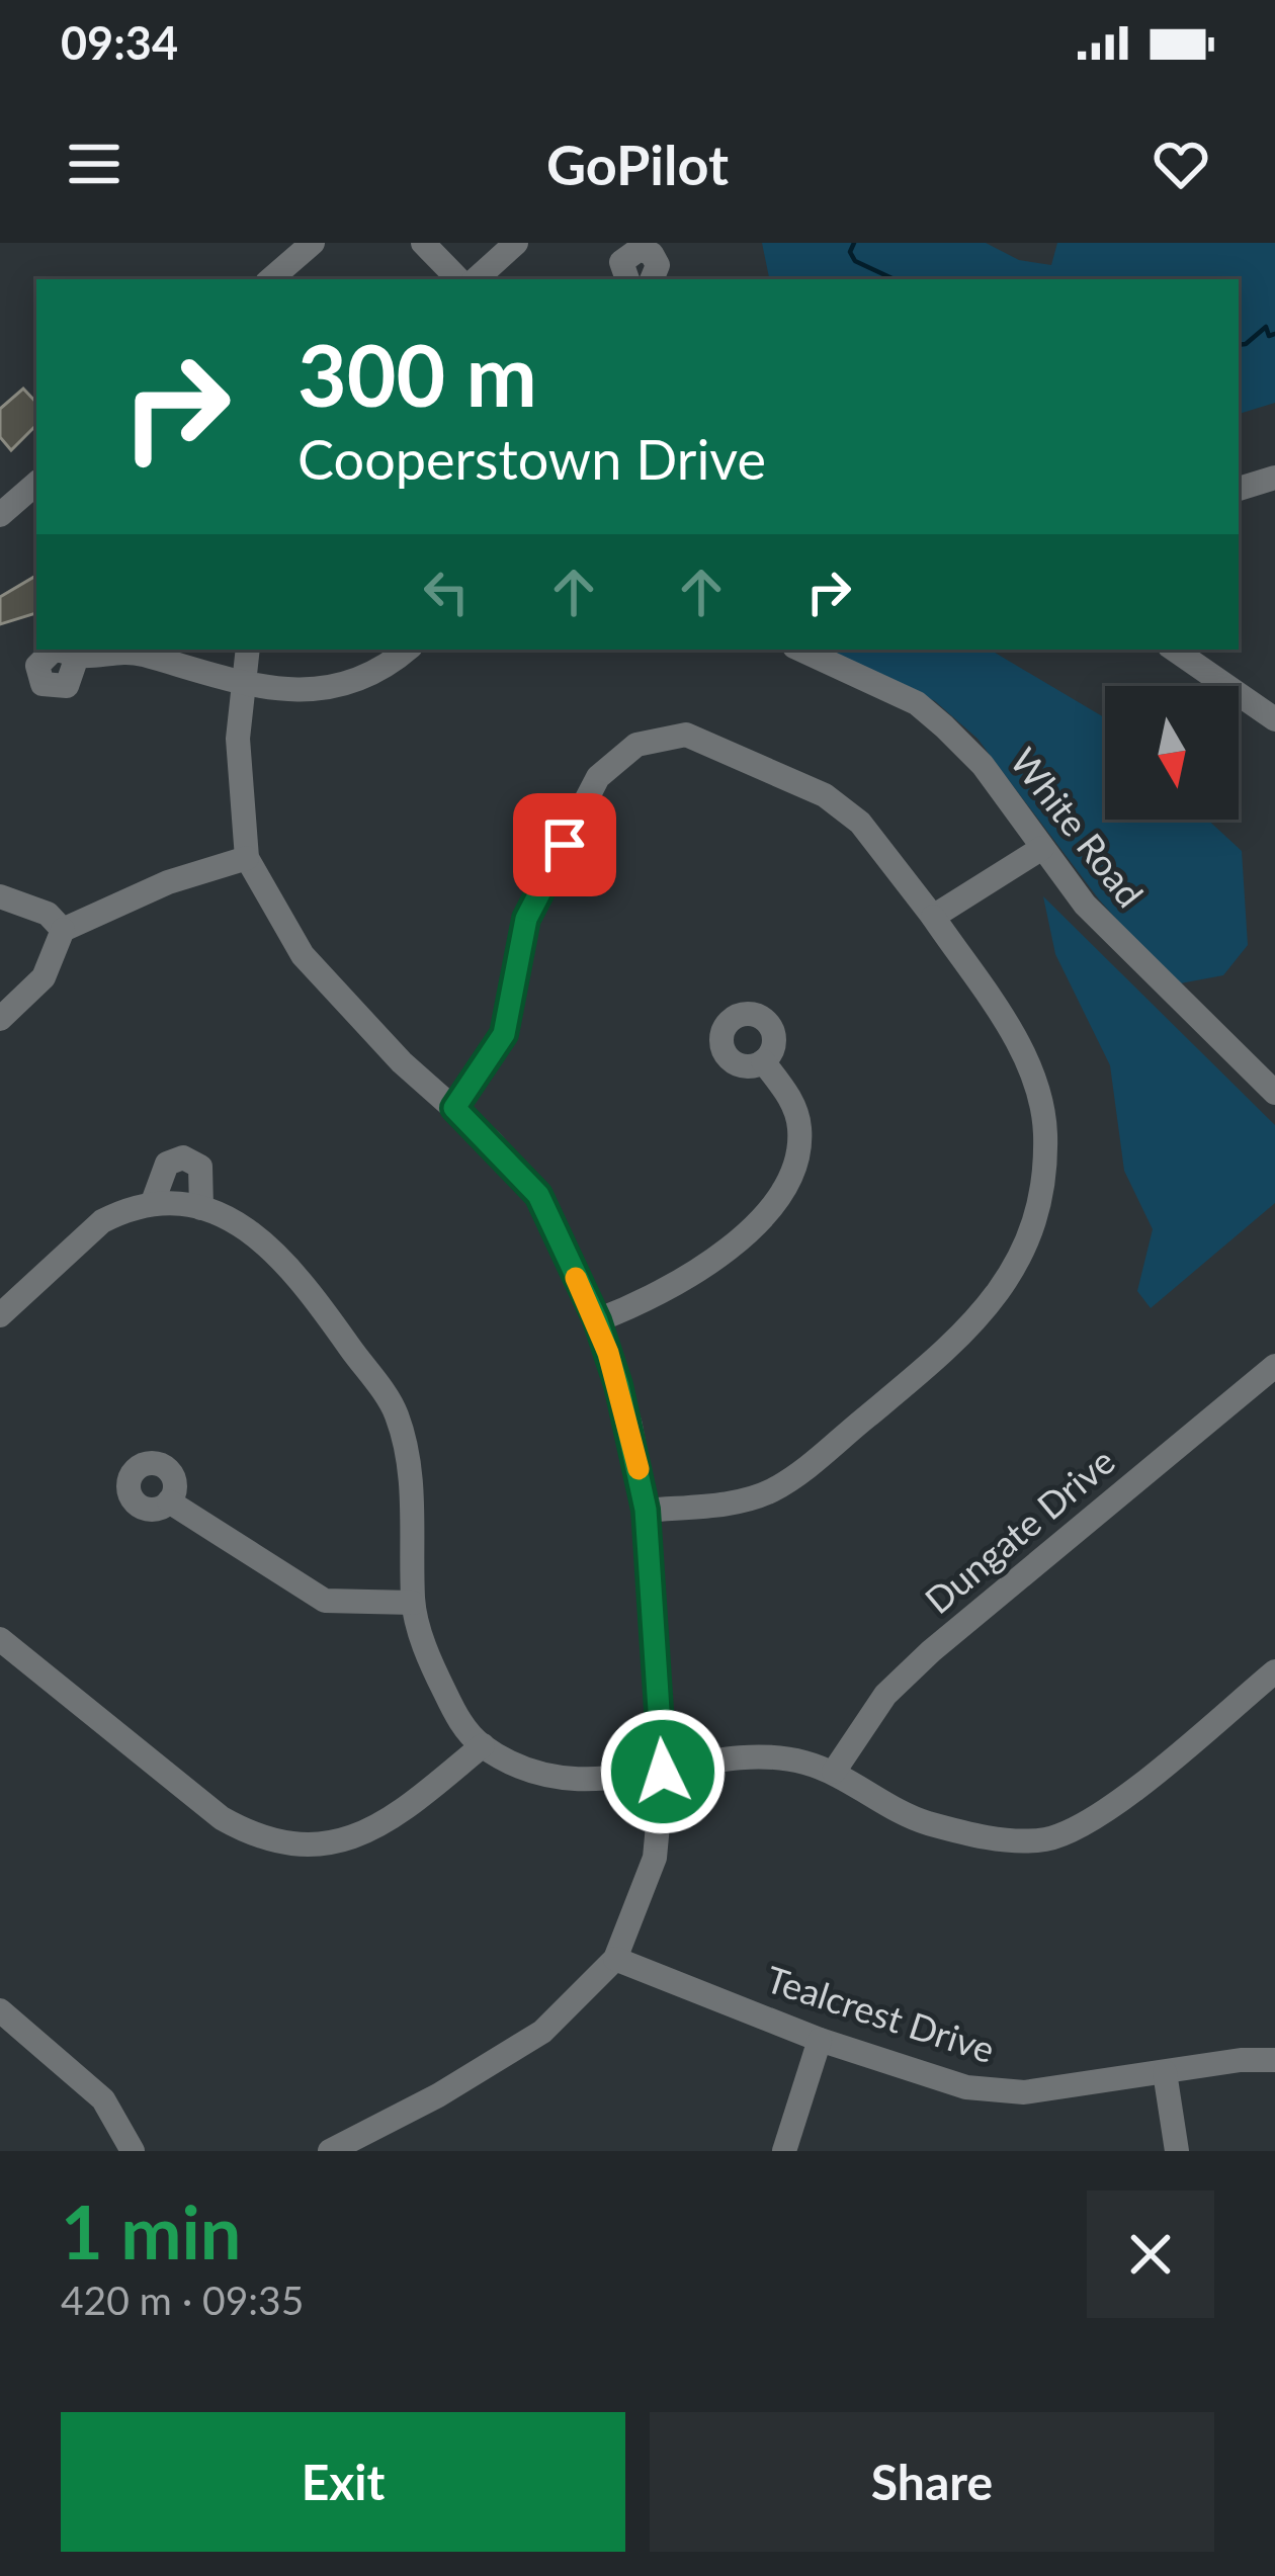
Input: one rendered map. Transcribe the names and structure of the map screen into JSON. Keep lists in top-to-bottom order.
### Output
{
  "streets": {
    "street": ["White Road", "Dungate Drive", "Tealcrest Drive"]
  },
  "north": "bottom",
  "page": {
    "status": "09:34",
    "header": "GoPilot",
    "turn": ["300 m", "Cooperstown Drive"],
    "heading": ["1 min", "420 m · 09:35"],
    "buttons": ["Exit", "Share"]
  }
}
